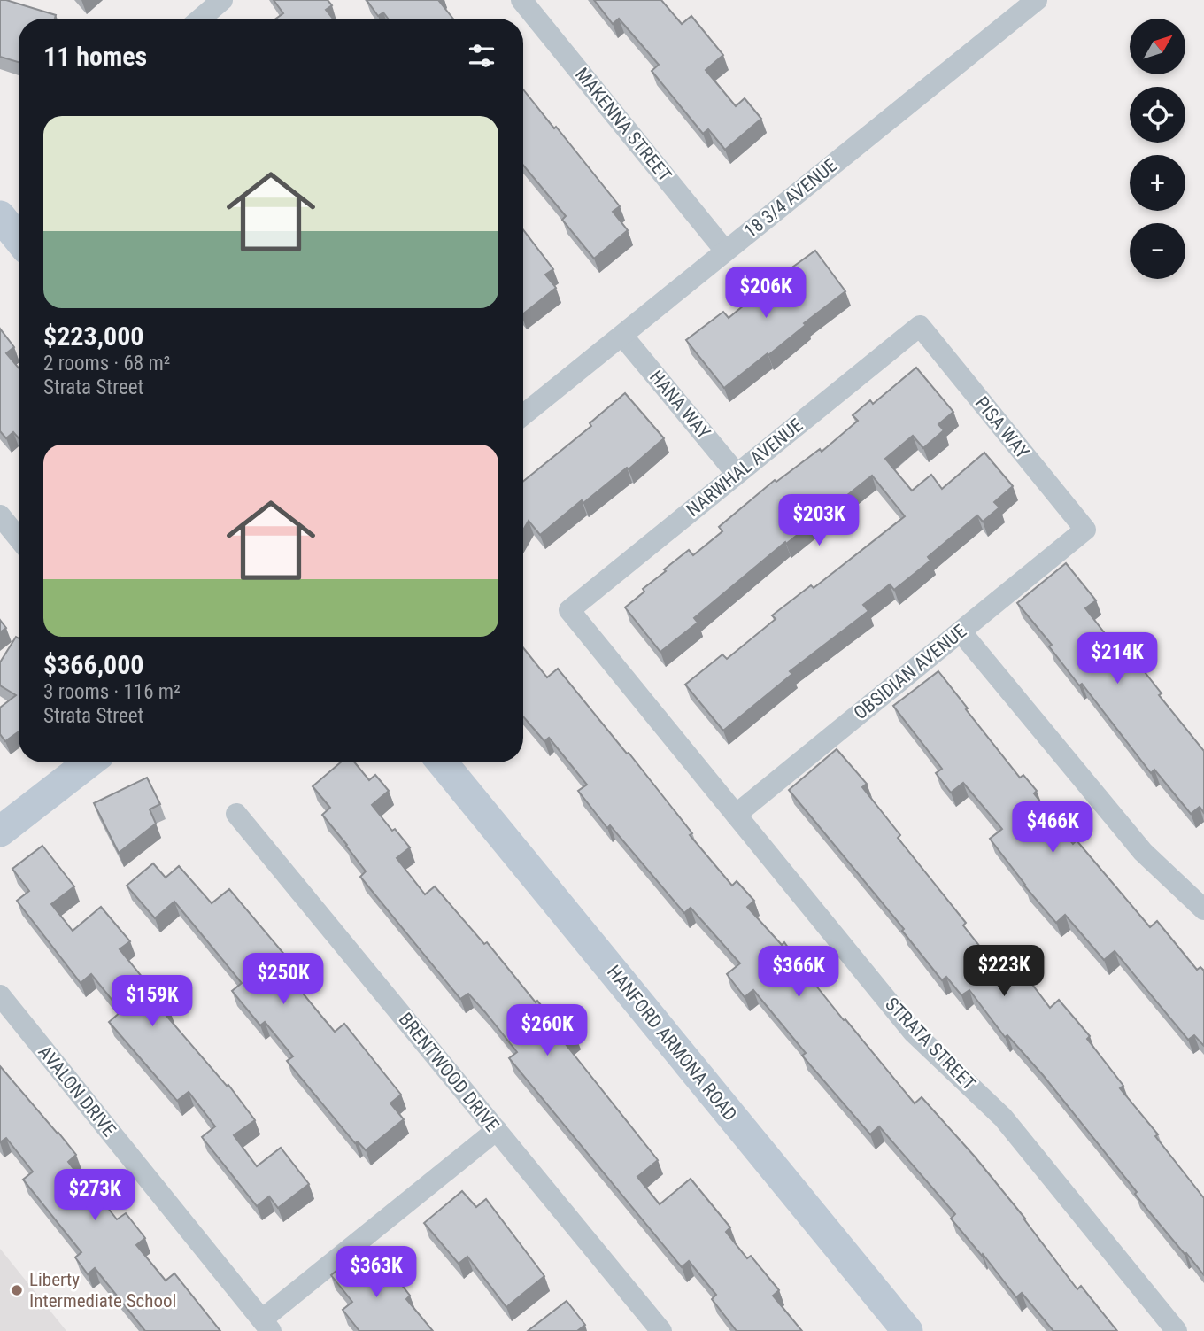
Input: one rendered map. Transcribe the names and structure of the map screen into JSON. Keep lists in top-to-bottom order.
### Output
{
  "streets": {
    "main road": ["HANFORD ARMONA ROAD"],
    "street": [
      "MAKENNA STREET",
      "18 3/4 AVENUE",
      "HANA WAY",
      "PISA WAY",
      "NARWHAL AVENUE",
      "OBSIDIAN AVENUE",
      "STRATA STREET",
      "BRENTWOOD DRIVE",
      "AVALON DRIVE"
    ]
  },
  "crossings": [
    ["MAKENNA STREET", "18 3/4 AVENUE"],
    ["18 3/4 AVENUE", "HANA WAY"],
    ["HANA WAY", "NARWHAL AVENUE"],
    ["PISA WAY", "NARWHAL AVENUE"],
    ["PISA WAY", "OBSIDIAN AVENUE"],
    ["NARWHAL AVENUE", "STRATA STREET"],
    ["OBSIDIAN AVENUE", "STRATA STREET"]
  ],
  "places": ["Liberty Intermediate School"],
  "north": "top right",
  "page": {
    "map_buttons": ["+", "−"],
    "heading": "11 homes",
    "list": [
      {
        "name": "$223,000",
        "note": "2 rooms · 68 m² · Strata Street"
      },
      {
        "name": "$366,000",
        "note": "3 rooms · 116 m² · Strata Street"
      }
    ],
    "price": [
      "$206K",
      "$203K",
      "$214K",
      "$466K",
      "$223K",
      "$366K",
      "$250K",
      "$159K",
      "$260K",
      "$273K",
      "$363K"
    ]
  }
}
